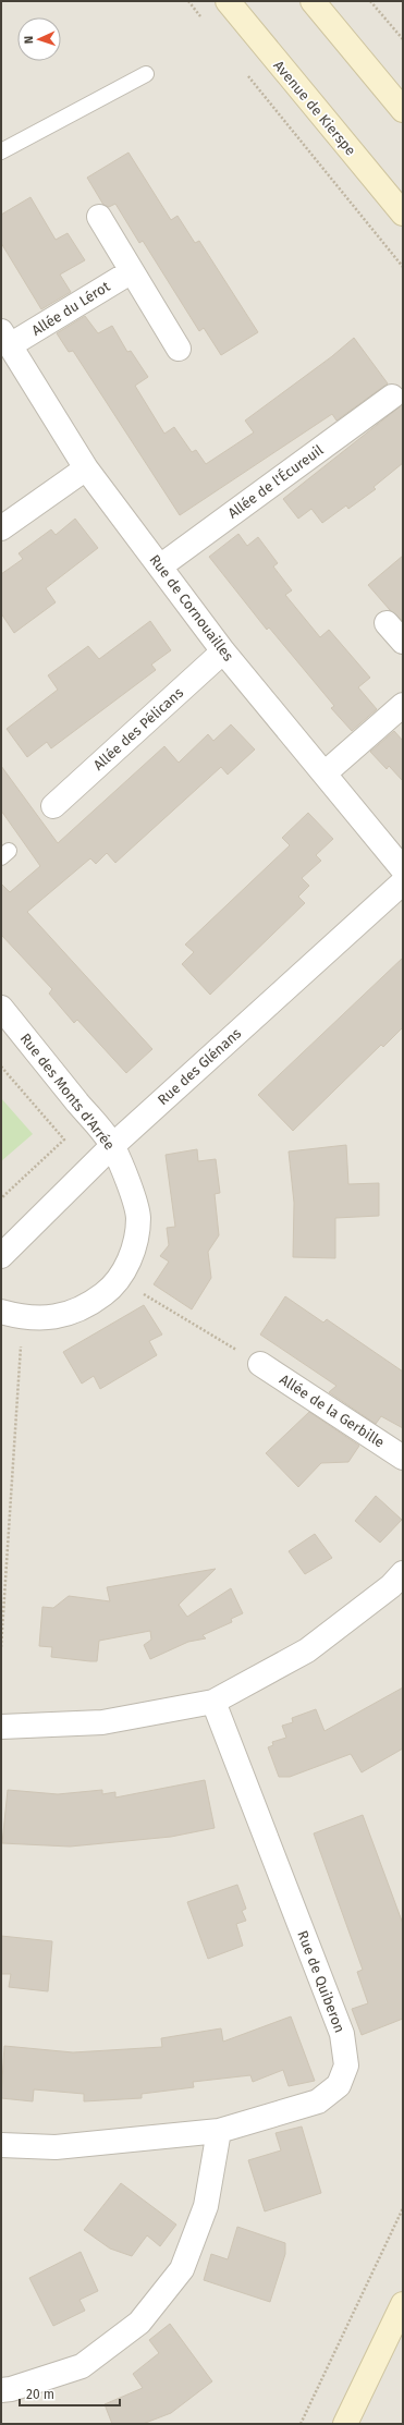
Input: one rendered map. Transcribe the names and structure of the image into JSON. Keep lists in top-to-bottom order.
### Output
{
  "streets": {
    "main road": ["Avenue de Kierspe"],
    "street": [
      "Allée du Lérot",
      "Allée de l'Écureuil",
      "Rue de Cornouailles",
      "Allée des Pélicans",
      "Rue des Glénans",
      "Rue des Monts d'Arrée",
      "Allée de la Gerbille",
      "Rue de Quiberon"
    ]
  },
  "crossings": [
    ["Allée du Lérot", "Rue de Cornouailles"],
    ["Allée de l'Écureuil", "Rue de Cornouailles"],
    ["Rue de Cornouailles", "Allée des Pélicans"],
    ["Rue des Glénans", "Rue des Monts d'Arrée"]
  ],
  "scale_bar": "20 m",
  "north": "left"
}
